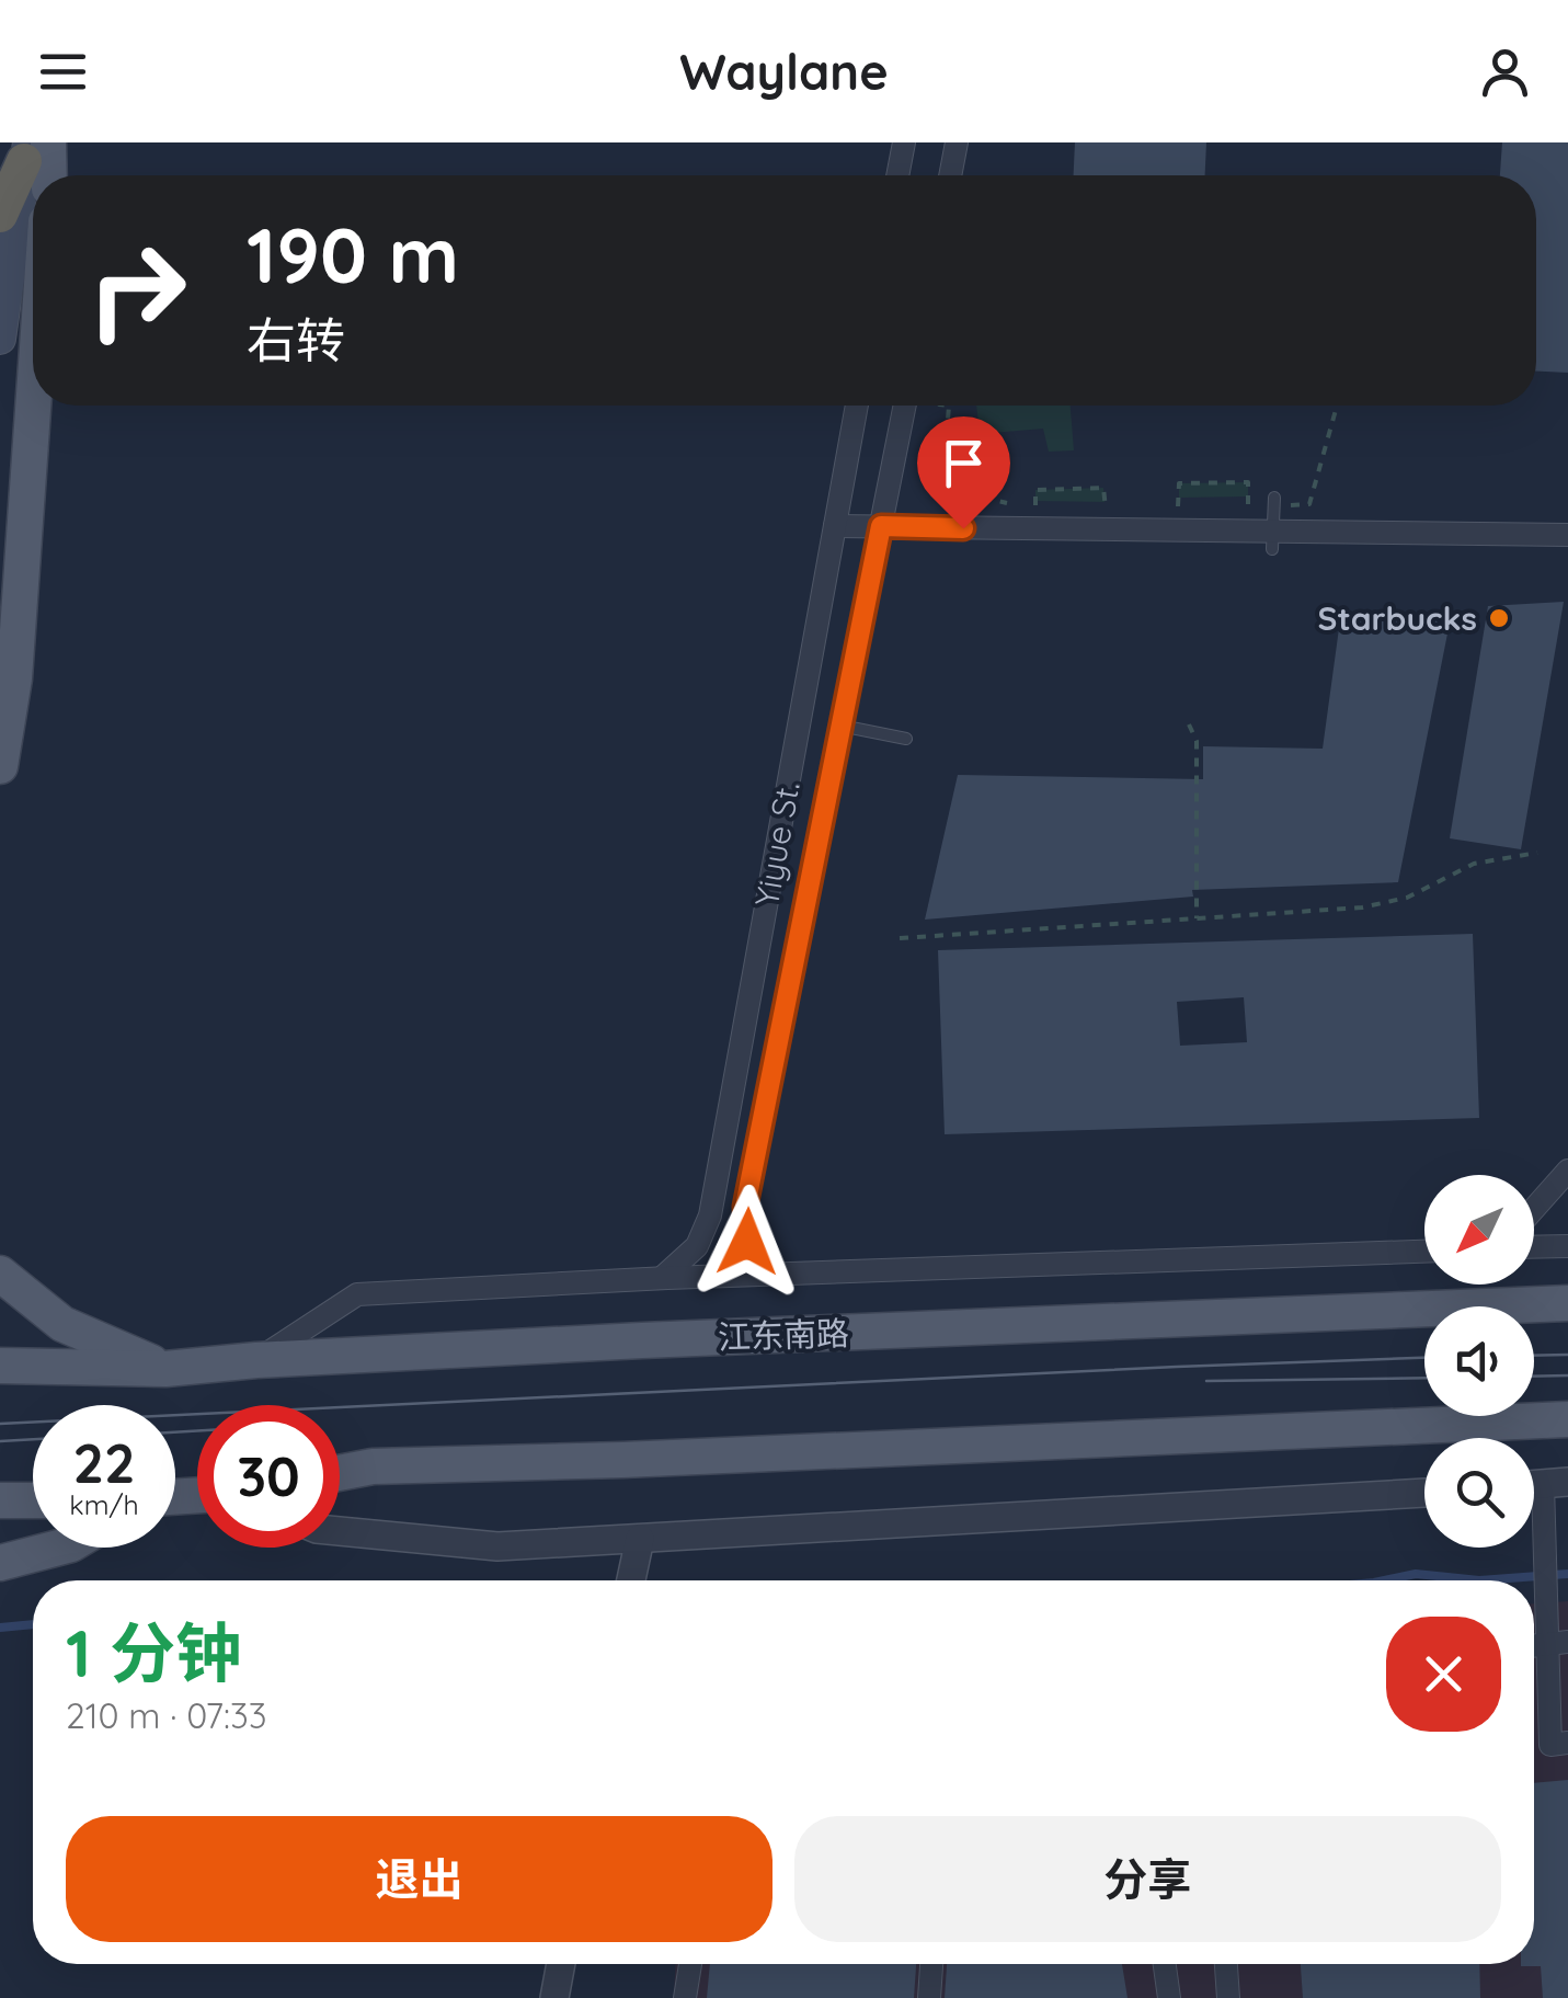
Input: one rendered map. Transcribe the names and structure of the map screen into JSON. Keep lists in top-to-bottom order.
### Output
{
  "streets": {
    "main road": ["江东南路"],
    "street": ["Yiyue St."]
  },
  "places": ["Starbucks"],
  "north": "bottom left",
  "page": {
    "header": "Waylane",
    "turn": ["190 m", "右转"],
    "speed": "22 km/h",
    "limit": "30",
    "heading": ["1 分钟", "210 m · 07:33"],
    "buttons": ["退出", "分享"]
  }
}
